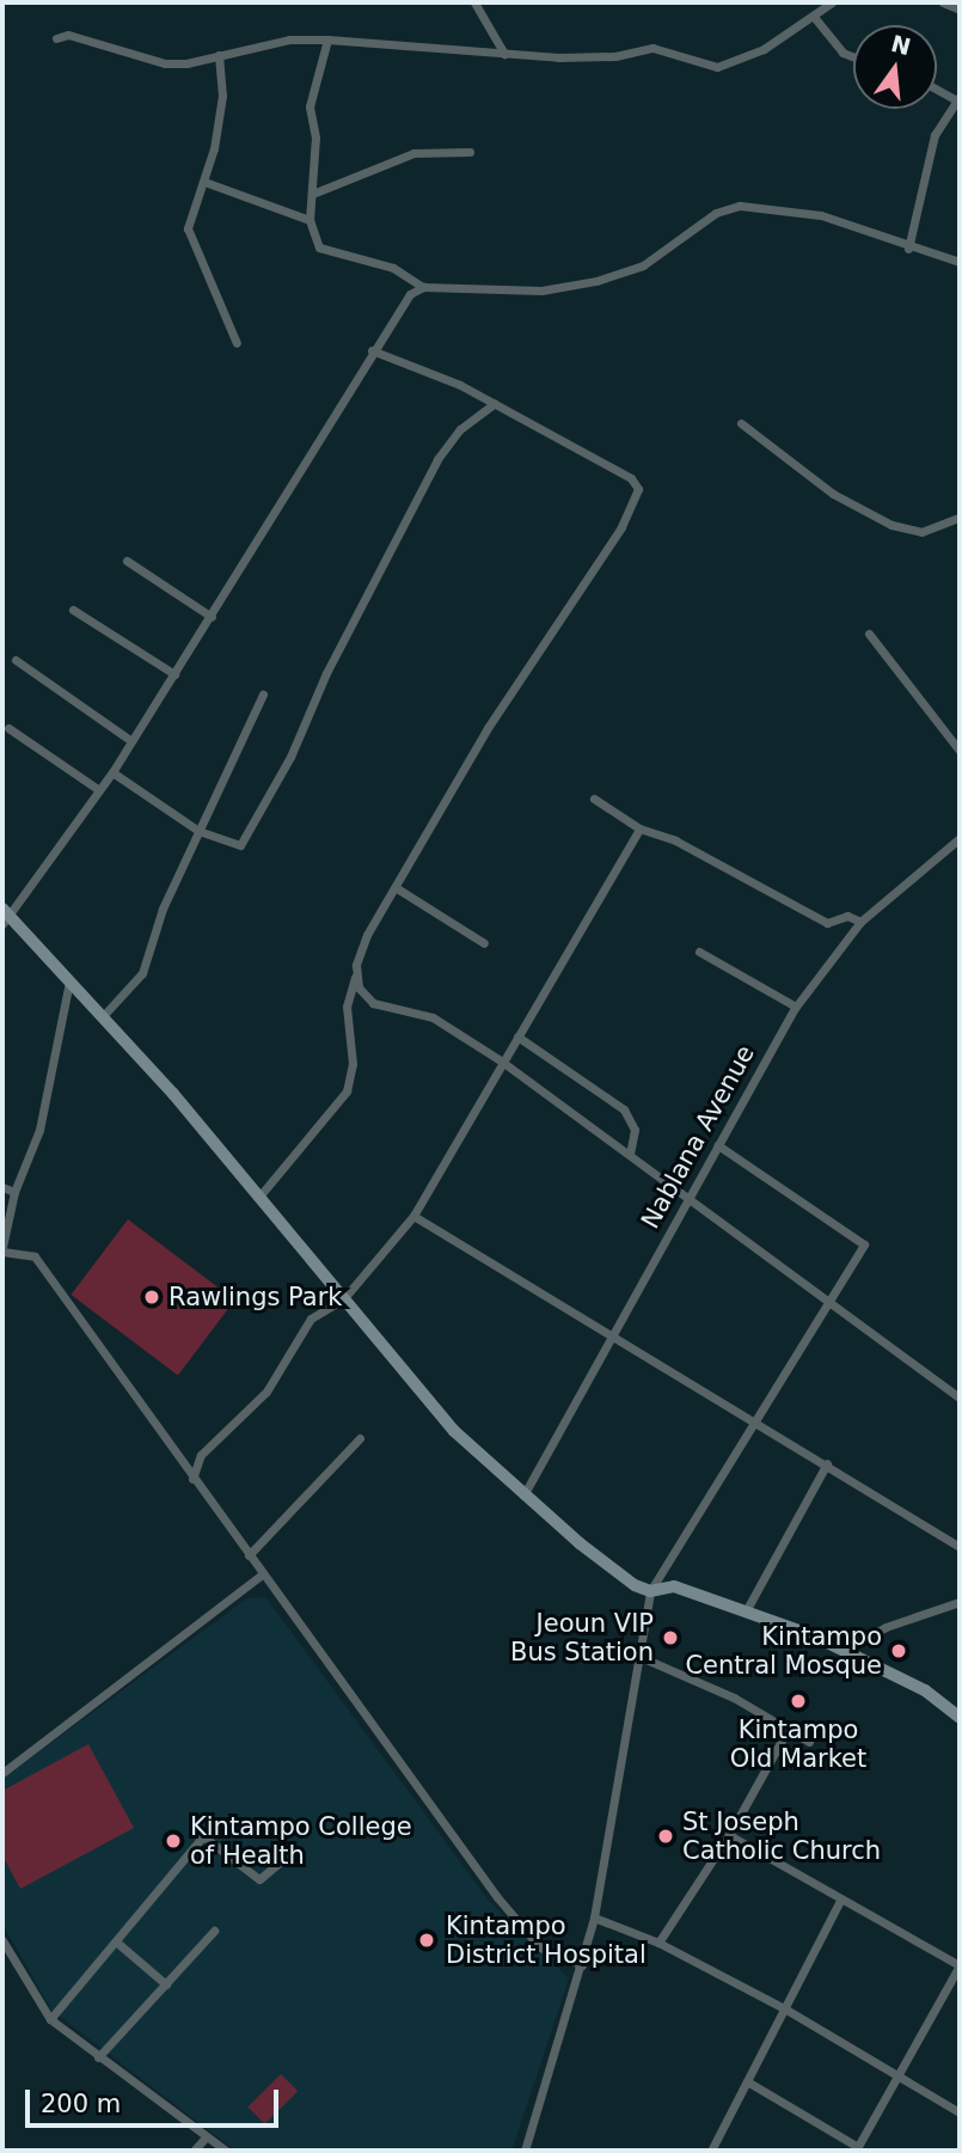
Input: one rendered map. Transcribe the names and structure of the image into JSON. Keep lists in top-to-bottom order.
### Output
{
  "streets": {
    "street": ["Nablana Avenue"]
  },
  "places": [
    "Rawlings Park",
    "Jeoun VIP Bus Station",
    "Kintampo Central Mosque",
    "Kintampo Old Market",
    "St Joseph Catholic Church",
    "Kintampo College of Health",
    "Kintampo District Hospital"
  ],
  "scale_bar": "200 m",
  "north": "top"
}
